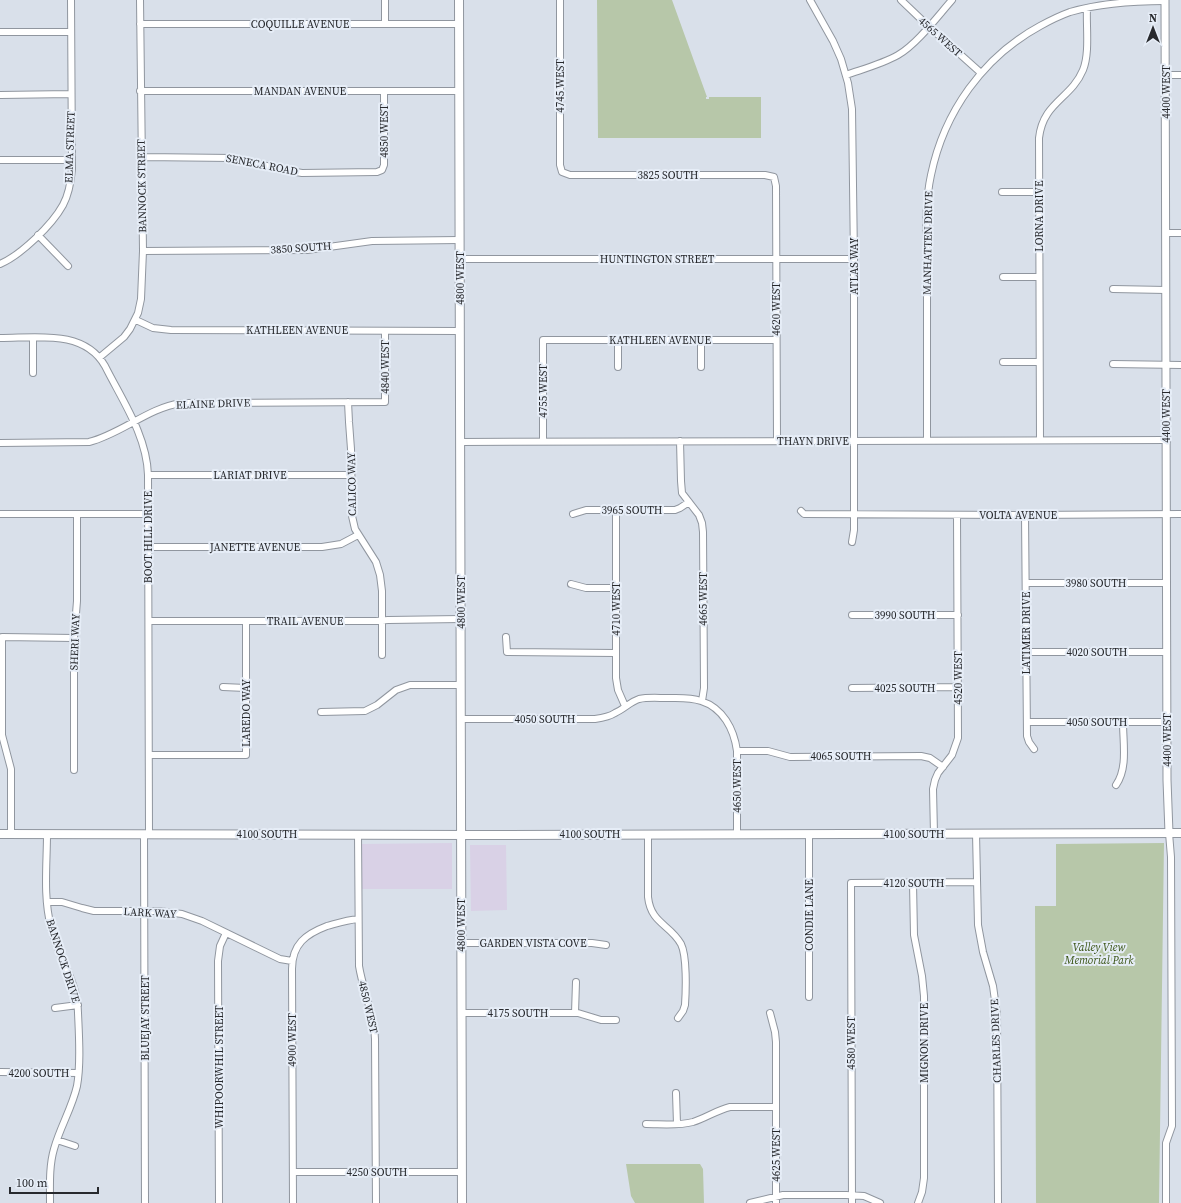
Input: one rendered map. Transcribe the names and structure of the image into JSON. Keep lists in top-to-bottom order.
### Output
{
  "streets": {
    "main road": ["4800 WEST", "4100 SOUTH"],
    "street": [
      "COQUILLE AVENUE",
      "4565 WEST",
      "4745 WEST",
      "MANDAN AVENUE",
      "4400 WEST",
      "4850 WEST",
      "ELMA STREET",
      "SENECA ROAD",
      "3825 SOUTH",
      "BANNOCK STREET",
      "LORNA DRIVE",
      "MANHATTEN DRIVE",
      "3850 SOUTH",
      "HUNTINGTON STREET",
      "ATLAS WAY",
      "4620 WEST",
      "KATHLEEN AVENUE",
      "4840 WEST",
      "4755 WEST",
      "ELAINE DRIVE",
      "THAYN DRIVE",
      "LARIAT DRIVE",
      "CALICO WAY",
      "3965 SOUTH",
      "VOLTA AVENUE",
      "BOOT HILL DRIVE",
      "JANETTE AVENUE",
      "3980 SOUTH",
      "4665 WEST",
      "4710 WEST",
      "3990 SOUTH",
      "TRAIL AVENUE",
      "LATIMER DRIVE",
      "SHERI WAY",
      "4020 SOUTH",
      "4520 WEST",
      "4025 SOUTH",
      "LAREDO WAY",
      "4050 SOUTH",
      "4065 SOUTH",
      "4650 WEST",
      "4120 SOUTH",
      "LARK WAY",
      "CONDIE LANE",
      "GARDEN VISTA COVE",
      "BANNOCK DRIVE",
      "4175 SOUTH",
      "BLUEJAY STREET",
      "4900 WEST",
      "CHARLES DRIVE",
      "4580 WEST",
      "MIGNON DRIVE",
      "WHIPOORWHIL STREET",
      "4200 SOUTH",
      "4625 WEST",
      "4250 SOUTH"
    ]
  },
  "crossings": [
    ["COQUILLE AVENUE", "BANNOCK STREET"],
    ["COQUILLE AVENUE", "4800 WEST"],
    ["4565 WEST", "MANHATTEN DRIVE"],
    ["4745 WEST", "3825 SOUTH"],
    ["MANDAN AVENUE", "4850 WEST"],
    ["MANDAN AVENUE", "BANNOCK STREET"],
    ["MANDAN AVENUE", "4800 WEST"],
    ["4400 WEST", "MANHATTEN DRIVE"],
    ["4400 WEST", "THAYN DRIVE"],
    ["4400 WEST", "VOLTA AVENUE"],
    ["4400 WEST", "3980 SOUTH"],
    ["4400 WEST", "4020 SOUTH"],
    ["4400 WEST", "4050 SOUTH"],
    ["4400 WEST", "4100 SOUTH"],
    ["4850 WEST", "SENECA ROAD"],
    ["4850 WEST", "4100 SOUTH"],
    ["4850 WEST", "4900 WEST"],
    ["4850 WEST", "4250 SOUTH"],
    ["SENECA ROAD", "BANNOCK STREET"],
    ["3825 SOUTH", "4620 WEST"],
    ["BANNOCK STREET", "3850 SOUTH"],
    ["BANNOCK STREET", "KATHLEEN AVENUE"],
    ["BANNOCK STREET", "BOOT HILL DRIVE"],
    ["LORNA DRIVE", "MANHATTEN DRIVE"],
    ["LORNA DRIVE", "THAYN DRIVE"],
    ["MANHATTEN DRIVE", "THAYN DRIVE"],
    ["3850 SOUTH", "4800 WEST"],
    ["HUNTINGTON STREET", "ATLAS WAY"],
    ["HUNTINGTON STREET", "4800 WEST"],
    ["HUNTINGTON STREET", "4620 WEST"],
    ["ATLAS WAY", "THAYN DRIVE"],
    ["ATLAS WAY", "VOLTA AVENUE"],
    ["4800 WEST", "KATHLEEN AVENUE"],
    ["4800 WEST", "THAYN DRIVE"],
    ["4800 WEST", "TRAIL AVENUE"],
    ["4800 WEST", "4050 SOUTH"],
    ["4800 WEST", "4100 SOUTH"],
    ["4800 WEST", "GARDEN VISTA COVE"],
    ["4800 WEST", "4175 SOUTH"],
    ["4800 WEST", "4250 SOUTH"],
    ["4620 WEST", "KATHLEEN AVENUE"],
    ["4620 WEST", "THAYN DRIVE"],
    ["KATHLEEN AVENUE", "4840 WEST"],
    ["KATHLEEN AVENUE", "4755 WEST"],
    ["4840 WEST", "ELAINE DRIVE"],
    ["4755 WEST", "THAYN DRIVE"],
    ["ELAINE DRIVE", "CALICO WAY"],
    ["ELAINE DRIVE", "BOOT HILL DRIVE"],
    ["THAYN DRIVE", "4665 WEST"],
    ["LARIAT DRIVE", "CALICO WAY"],
    ["LARIAT DRIVE", "BOOT HILL DRIVE"],
    ["CALICO WAY", "JANETTE AVENUE"],
    ["CALICO WAY", "TRAIL AVENUE"],
    ["3965 SOUTH", "4665 WEST"],
    ["3965 SOUTH", "4710 WEST"],
    ["VOLTA AVENUE", "LATIMER DRIVE"],
    ["VOLTA AVENUE", "4520 WEST"],
    ["BOOT HILL DRIVE", "JANETTE AVENUE"],
    ["BOOT HILL DRIVE", "TRAIL AVENUE"],
    ["BOOT HILL DRIVE", "LAREDO WAY"],
    ["BOOT HILL DRIVE", "4100 SOUTH"],
    ["BOOT HILL DRIVE", "BLUEJAY STREET"],
    ["3980 SOUTH", "LATIMER DRIVE"],
    ["4665 WEST", "4050 SOUTH"],
    ["4665 WEST", "4650 WEST"],
    ["4710 WEST", "4050 SOUTH"],
    ["3990 SOUTH", "4520 WEST"],
    ["TRAIL AVENUE", "LAREDO WAY"],
    ["LATIMER DRIVE", "4020 SOUTH"],
    ["LATIMER DRIVE", "4050 SOUTH"],
    ["4520 WEST", "4025 SOUTH"],
    ["4520 WEST", "4065 SOUTH"],
    ["4520 WEST", "4100 SOUTH"],
    ["4050 SOUTH", "4650 WEST"],
    ["4065 SOUTH", "4650 WEST"],
    ["4650 WEST", "4100 SOUTH"],
    ["4100 SOUTH", "CONDIE LANE"],
    ["4100 SOUTH", "BANNOCK DRIVE"],
    ["4100 SOUTH", "BLUEJAY STREET"],
    ["4100 SOUTH", "CHARLES DRIVE"],
    ["4120 SOUTH", "CHARLES DRIVE"],
    ["4120 SOUTH", "4580 WEST"],
    ["4120 SOUTH", "MIGNON DRIVE"],
    ["LARK WAY", "BANNOCK DRIVE"],
    ["LARK WAY", "BLUEJAY STREET"],
    ["LARK WAY", "4900 WEST"],
    ["LARK WAY", "WHIPOORWHIL STREET"],
    ["BANNOCK DRIVE", "4200 SOUTH"],
    ["4900 WEST", "4250 SOUTH"]
  ],
  "parks": ["Valley View Memorial Park"],
  "scale_bar": "100 m",
  "north": "top"
}
